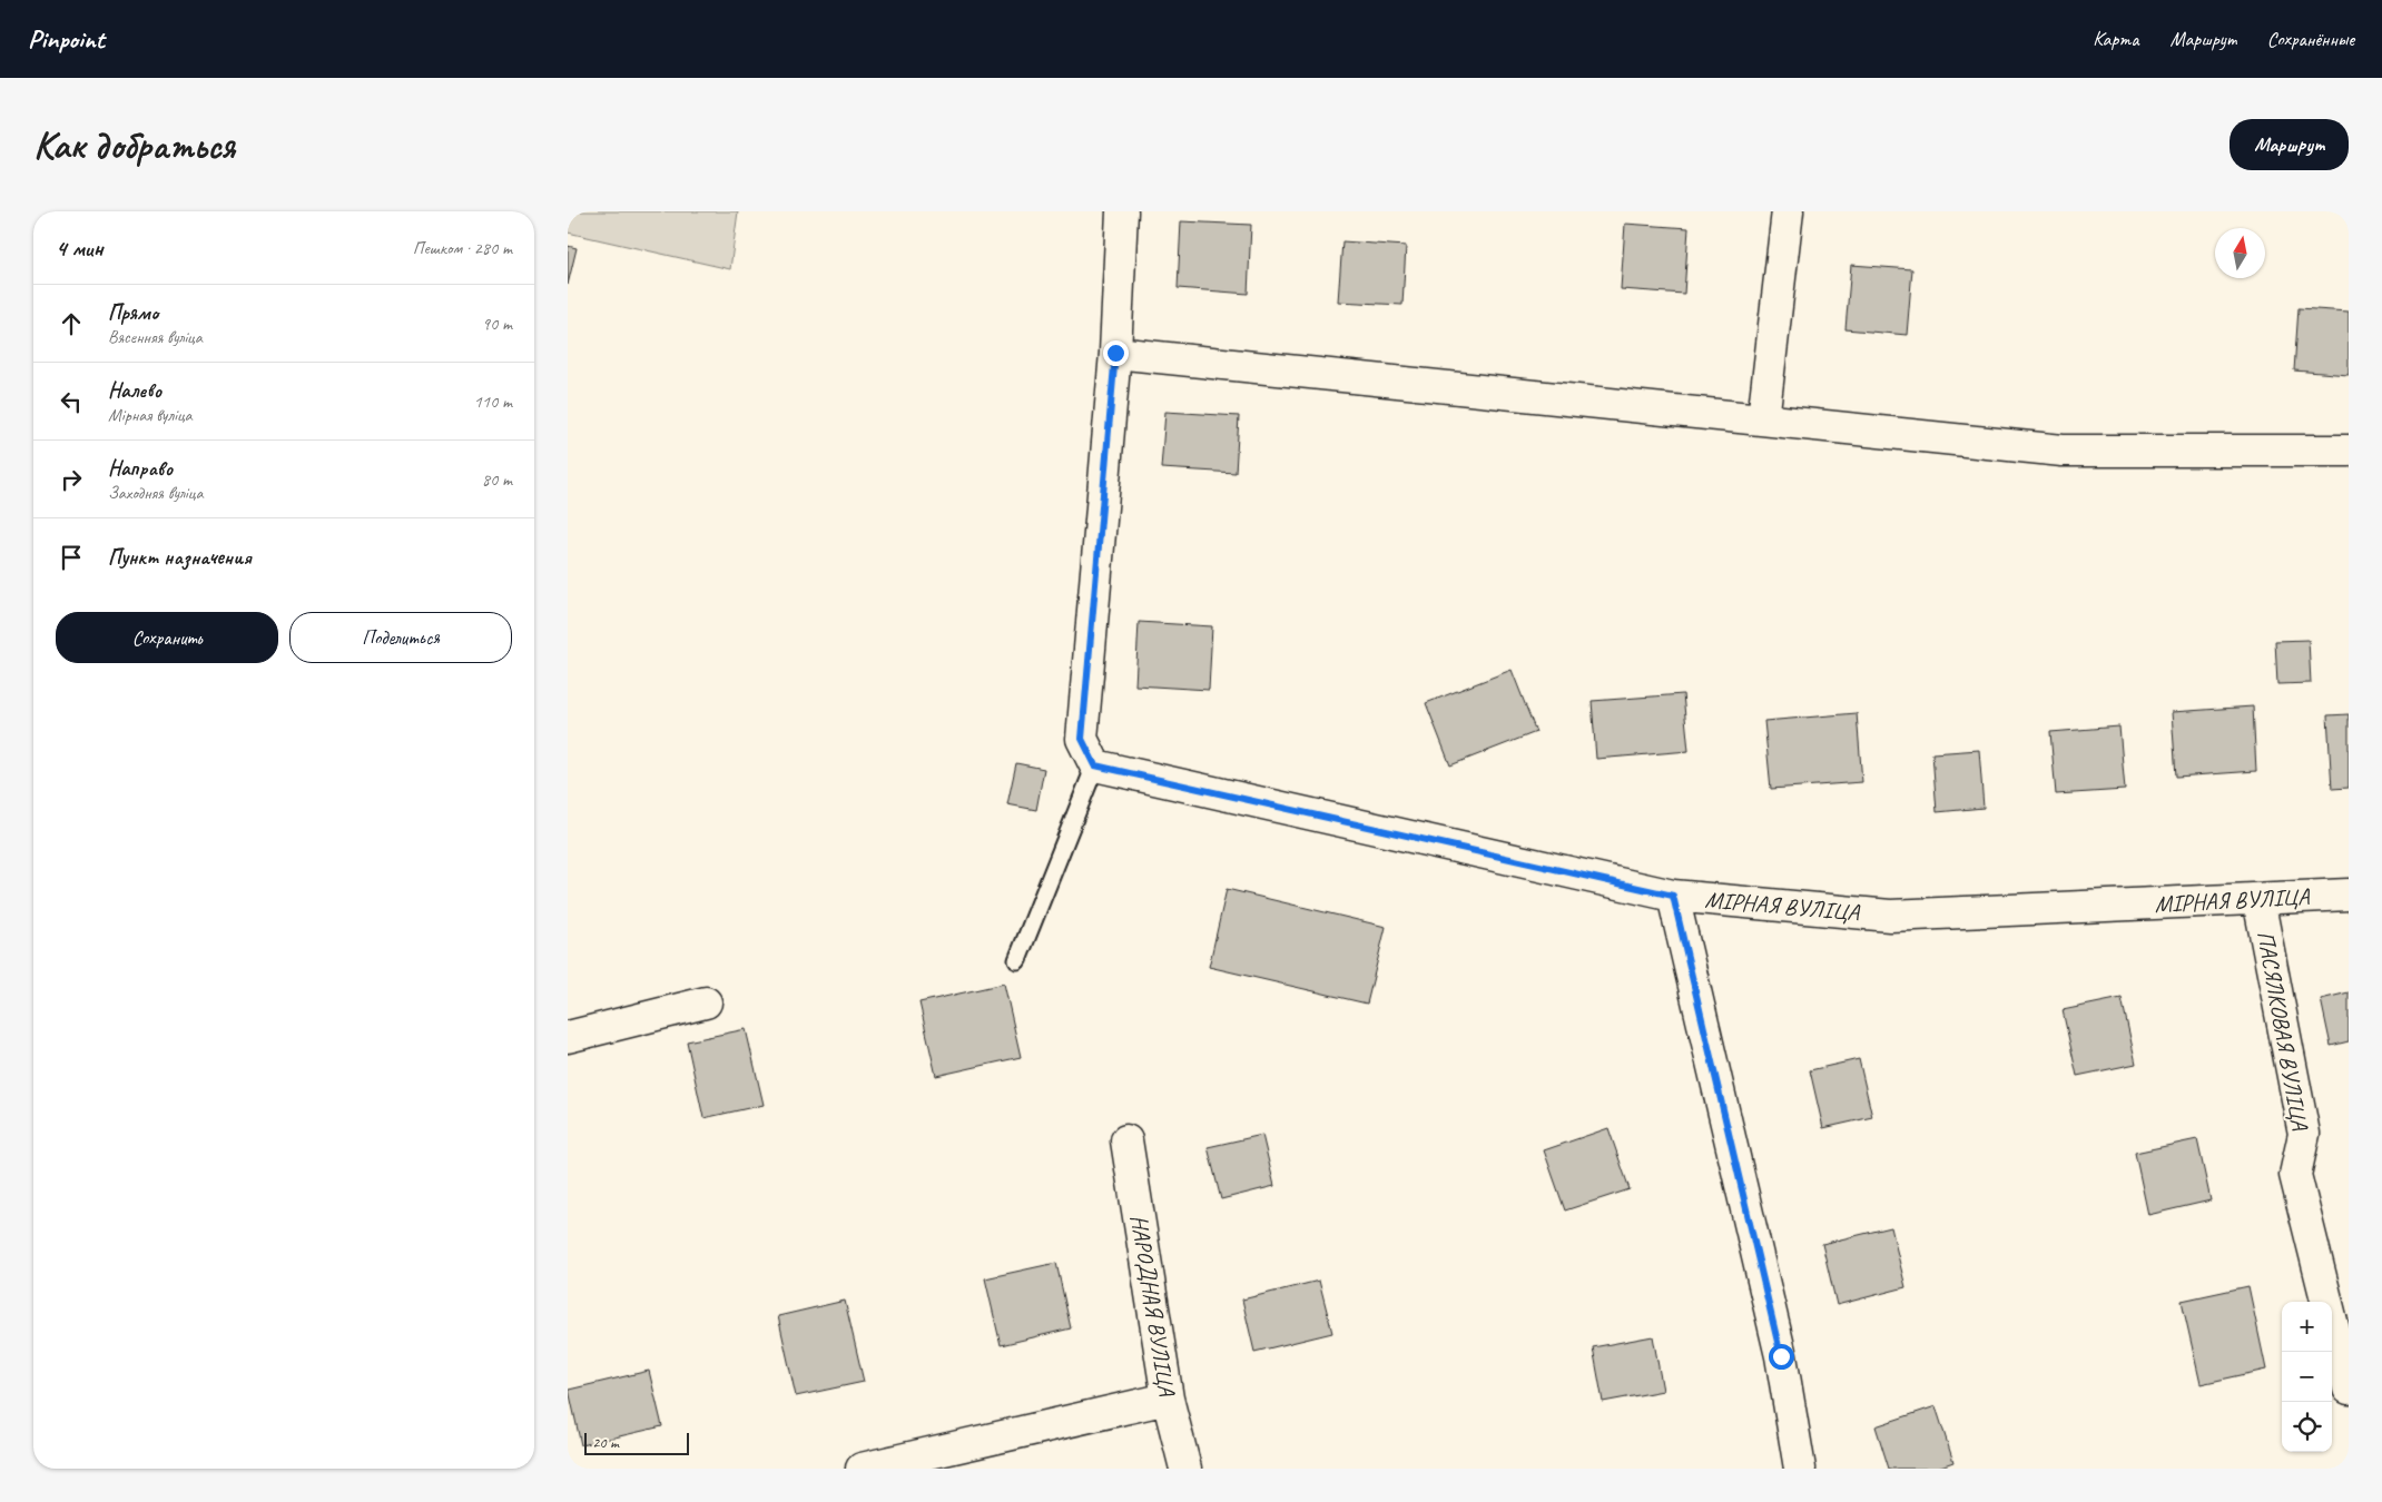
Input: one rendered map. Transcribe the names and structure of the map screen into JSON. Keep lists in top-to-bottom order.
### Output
{
  "streets": {
    "street": ["МІРНАЯ ВУЛІЦА", "ПАСЯЛКОВАЯ ВУЛІЦА", "НАРОДНАЯ ВУЛІЦА"]
  },
  "crossings": [
    ["МІРНАЯ ВУЛІЦА", "ПАСЯЛКОВАЯ ВУЛІЦА"]
  ],
  "scale_bar": "20 m",
  "north": "top",
  "page": {
    "header": "Pinpoint",
    "nav": ["Карта", "Маршрут", "Сохранённые"],
    "buttons": [
      "Маршрут",
      ["Сохранить", "Поделиться"]
    ],
    "title": "Как добраться",
    "heading": ["4 мин", "Пешком · 280 m"],
    "list": [
      ["Прямо", "Вясенняя вуліца", "90 m"],
      ["Налево", "Мірная вуліца", "110 m"],
      ["Направо", "Заходняя вуліца", "80 m"],
      "Пункт назначения"
    ],
    "map_buttons": ["+", "−"],
    "scale": "20 m"
  }
}
